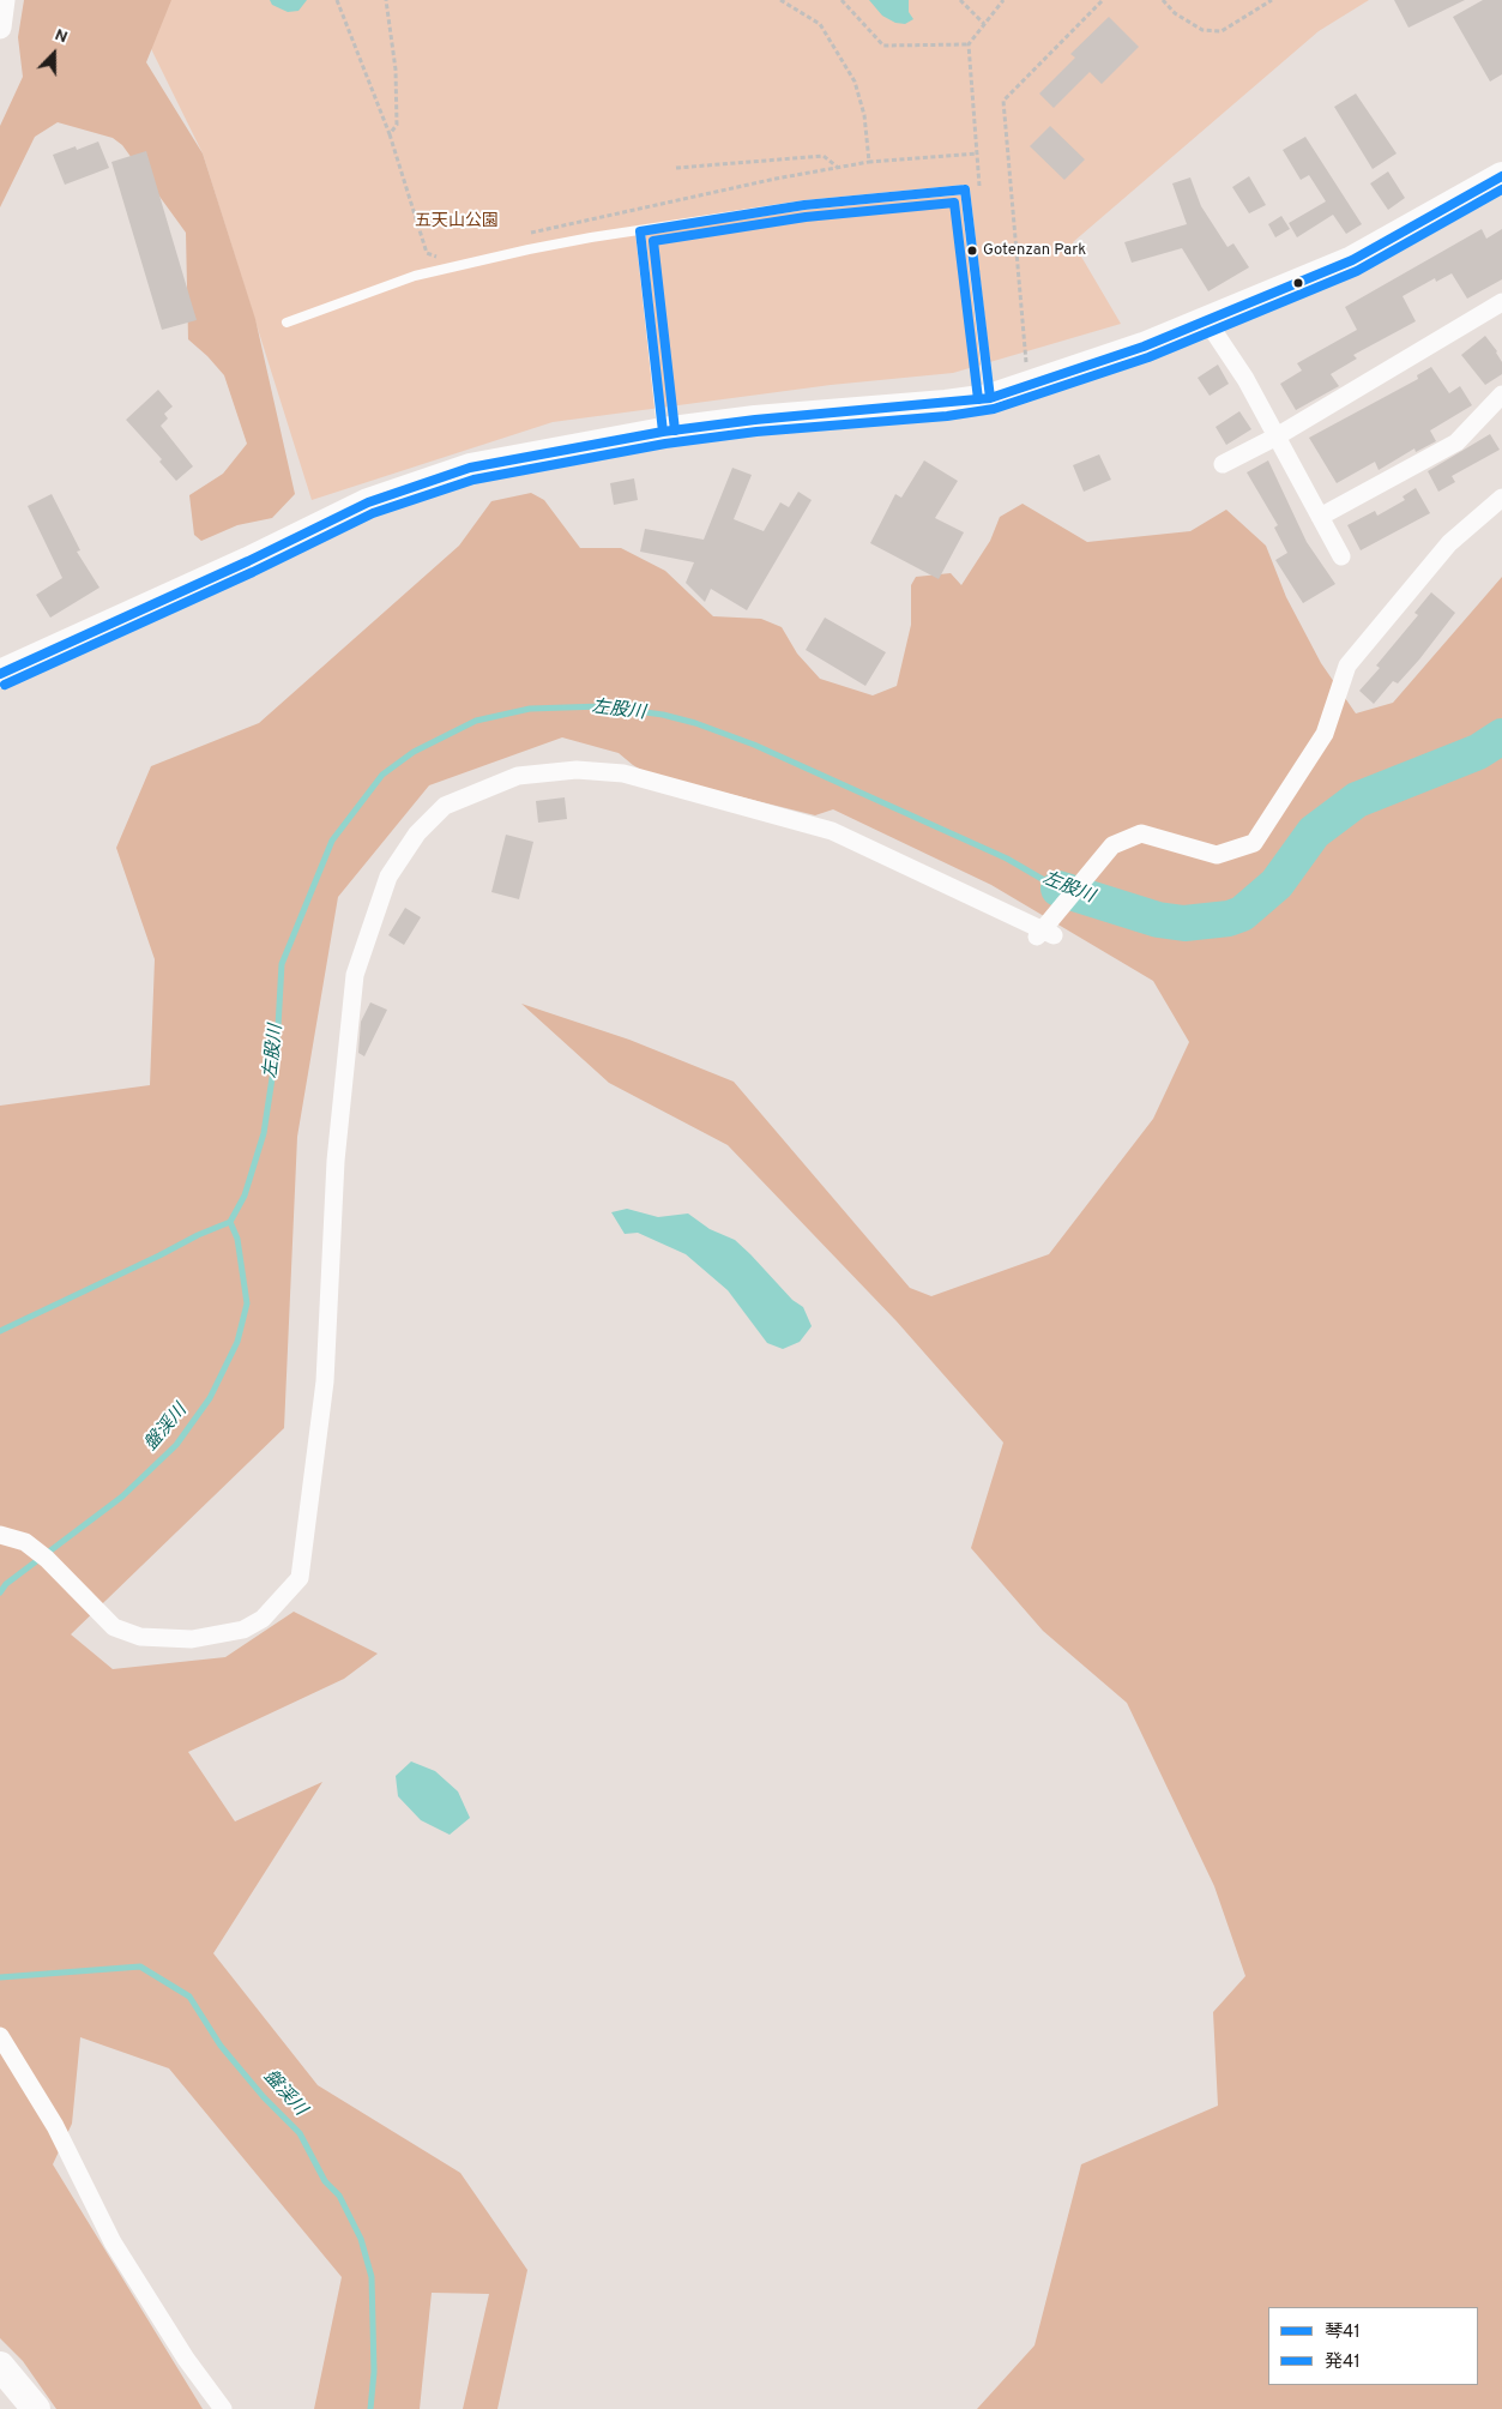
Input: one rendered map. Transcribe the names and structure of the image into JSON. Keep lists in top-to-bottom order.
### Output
{
  "water": ["左股川", "盤渓川"],
  "parks": ["五天山公園"],
  "places": ["Gotenzan Park"],
  "lines": ["transit line 琴41", "transit line 発41"],
  "legend": ["琴41", "発41"],
  "north": "top"
}
